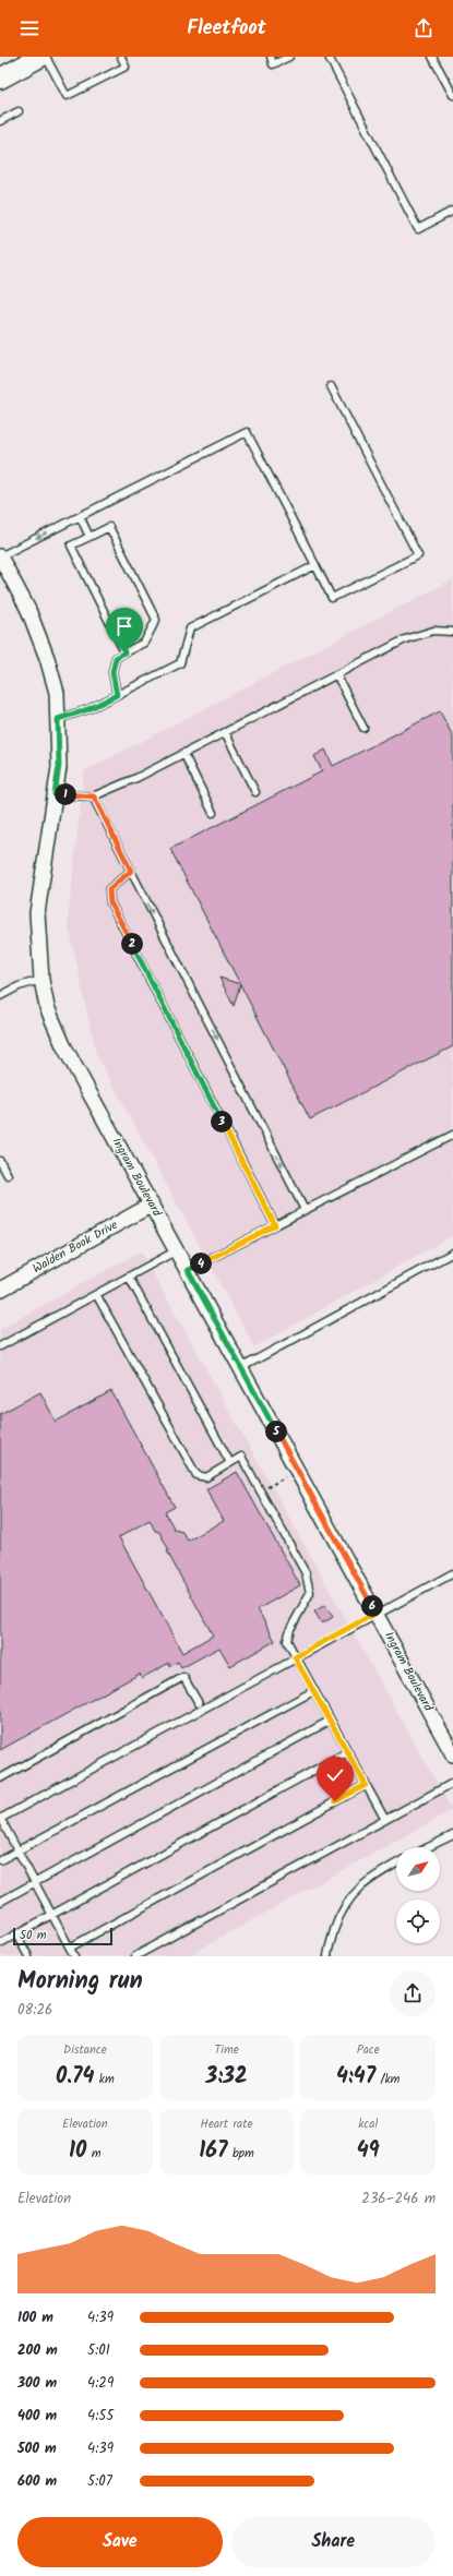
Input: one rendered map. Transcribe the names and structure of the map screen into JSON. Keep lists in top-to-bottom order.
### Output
{
  "streets": {
    "street": ["Ingram Boulevard", "Walden Book Drive"]
  },
  "crossings": [
    ["Ingram Boulevard", "Walden Book Drive"]
  ],
  "scale_bar": "50 m",
  "north": "top right",
  "page": {
    "header": "Fleetfoot",
    "pins": [
      "1",
      "2",
      "3",
      "4",
      "5",
      "6"
    ],
    "scale": "50 m",
    "heading": ["Morning run", "08:26"],
    "stats": [
      ["Distance", "0.74 km"],
      ["Time", "3:32"],
      ["Pace", "4:47 /km"],
      ["Elevation", "10 m"],
      ["Heart rate", "167 bpm"],
      ["kcal", "49"]
    ],
    "chart": ["Elevation", "236–246 m"],
    "list": [
      {
        "name": "100 m",
        "note": "4:39"
      },
      {
        "name": "200 m",
        "note": "5:01"
      },
      {
        "name": "300 m",
        "note": "4:29"
      },
      {
        "name": "400 m",
        "note": "4:55"
      },
      {
        "name": "500 m",
        "note": "4:39"
      },
      {
        "name": "600 m",
        "note": "5:07"
      }
    ],
    "buttons": ["Save", "Share"]
  }
}
